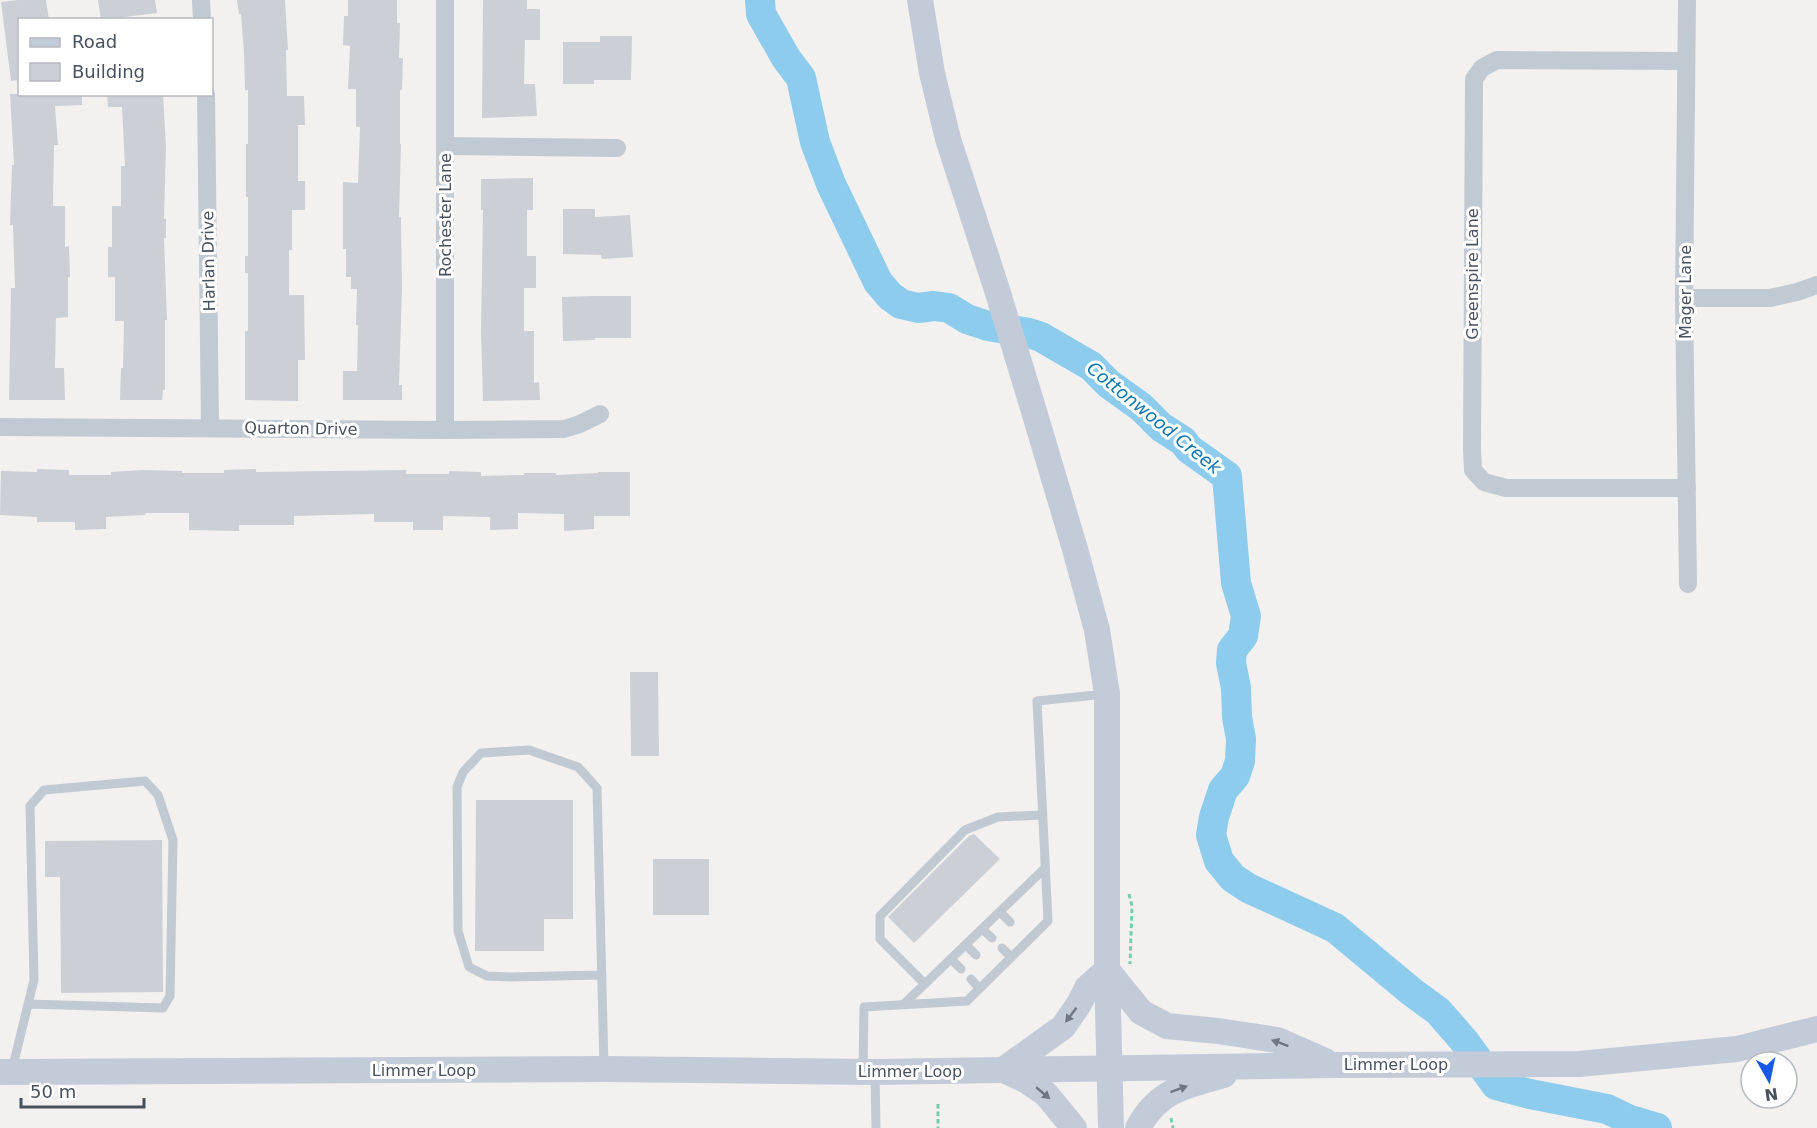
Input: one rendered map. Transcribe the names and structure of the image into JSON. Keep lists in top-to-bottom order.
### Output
{
  "streets": {
    "street": [
      "Rochester Lane",
      "Harlan Drive",
      "Greenspire Lane",
      "Mager Lane",
      "Quarton Drive",
      "Limmer Loop"
    ]
  },
  "crossings": [
    ["Rochester Lane", "Quarton Drive"],
    ["Harlan Drive", "Quarton Drive"],
    ["Greenspire Lane", "Mager Lane"]
  ],
  "water": ["Cottonwood Creek"],
  "legend": ["Road", "Building"],
  "scale_bar": "50 m",
  "north": "bottom"
}
